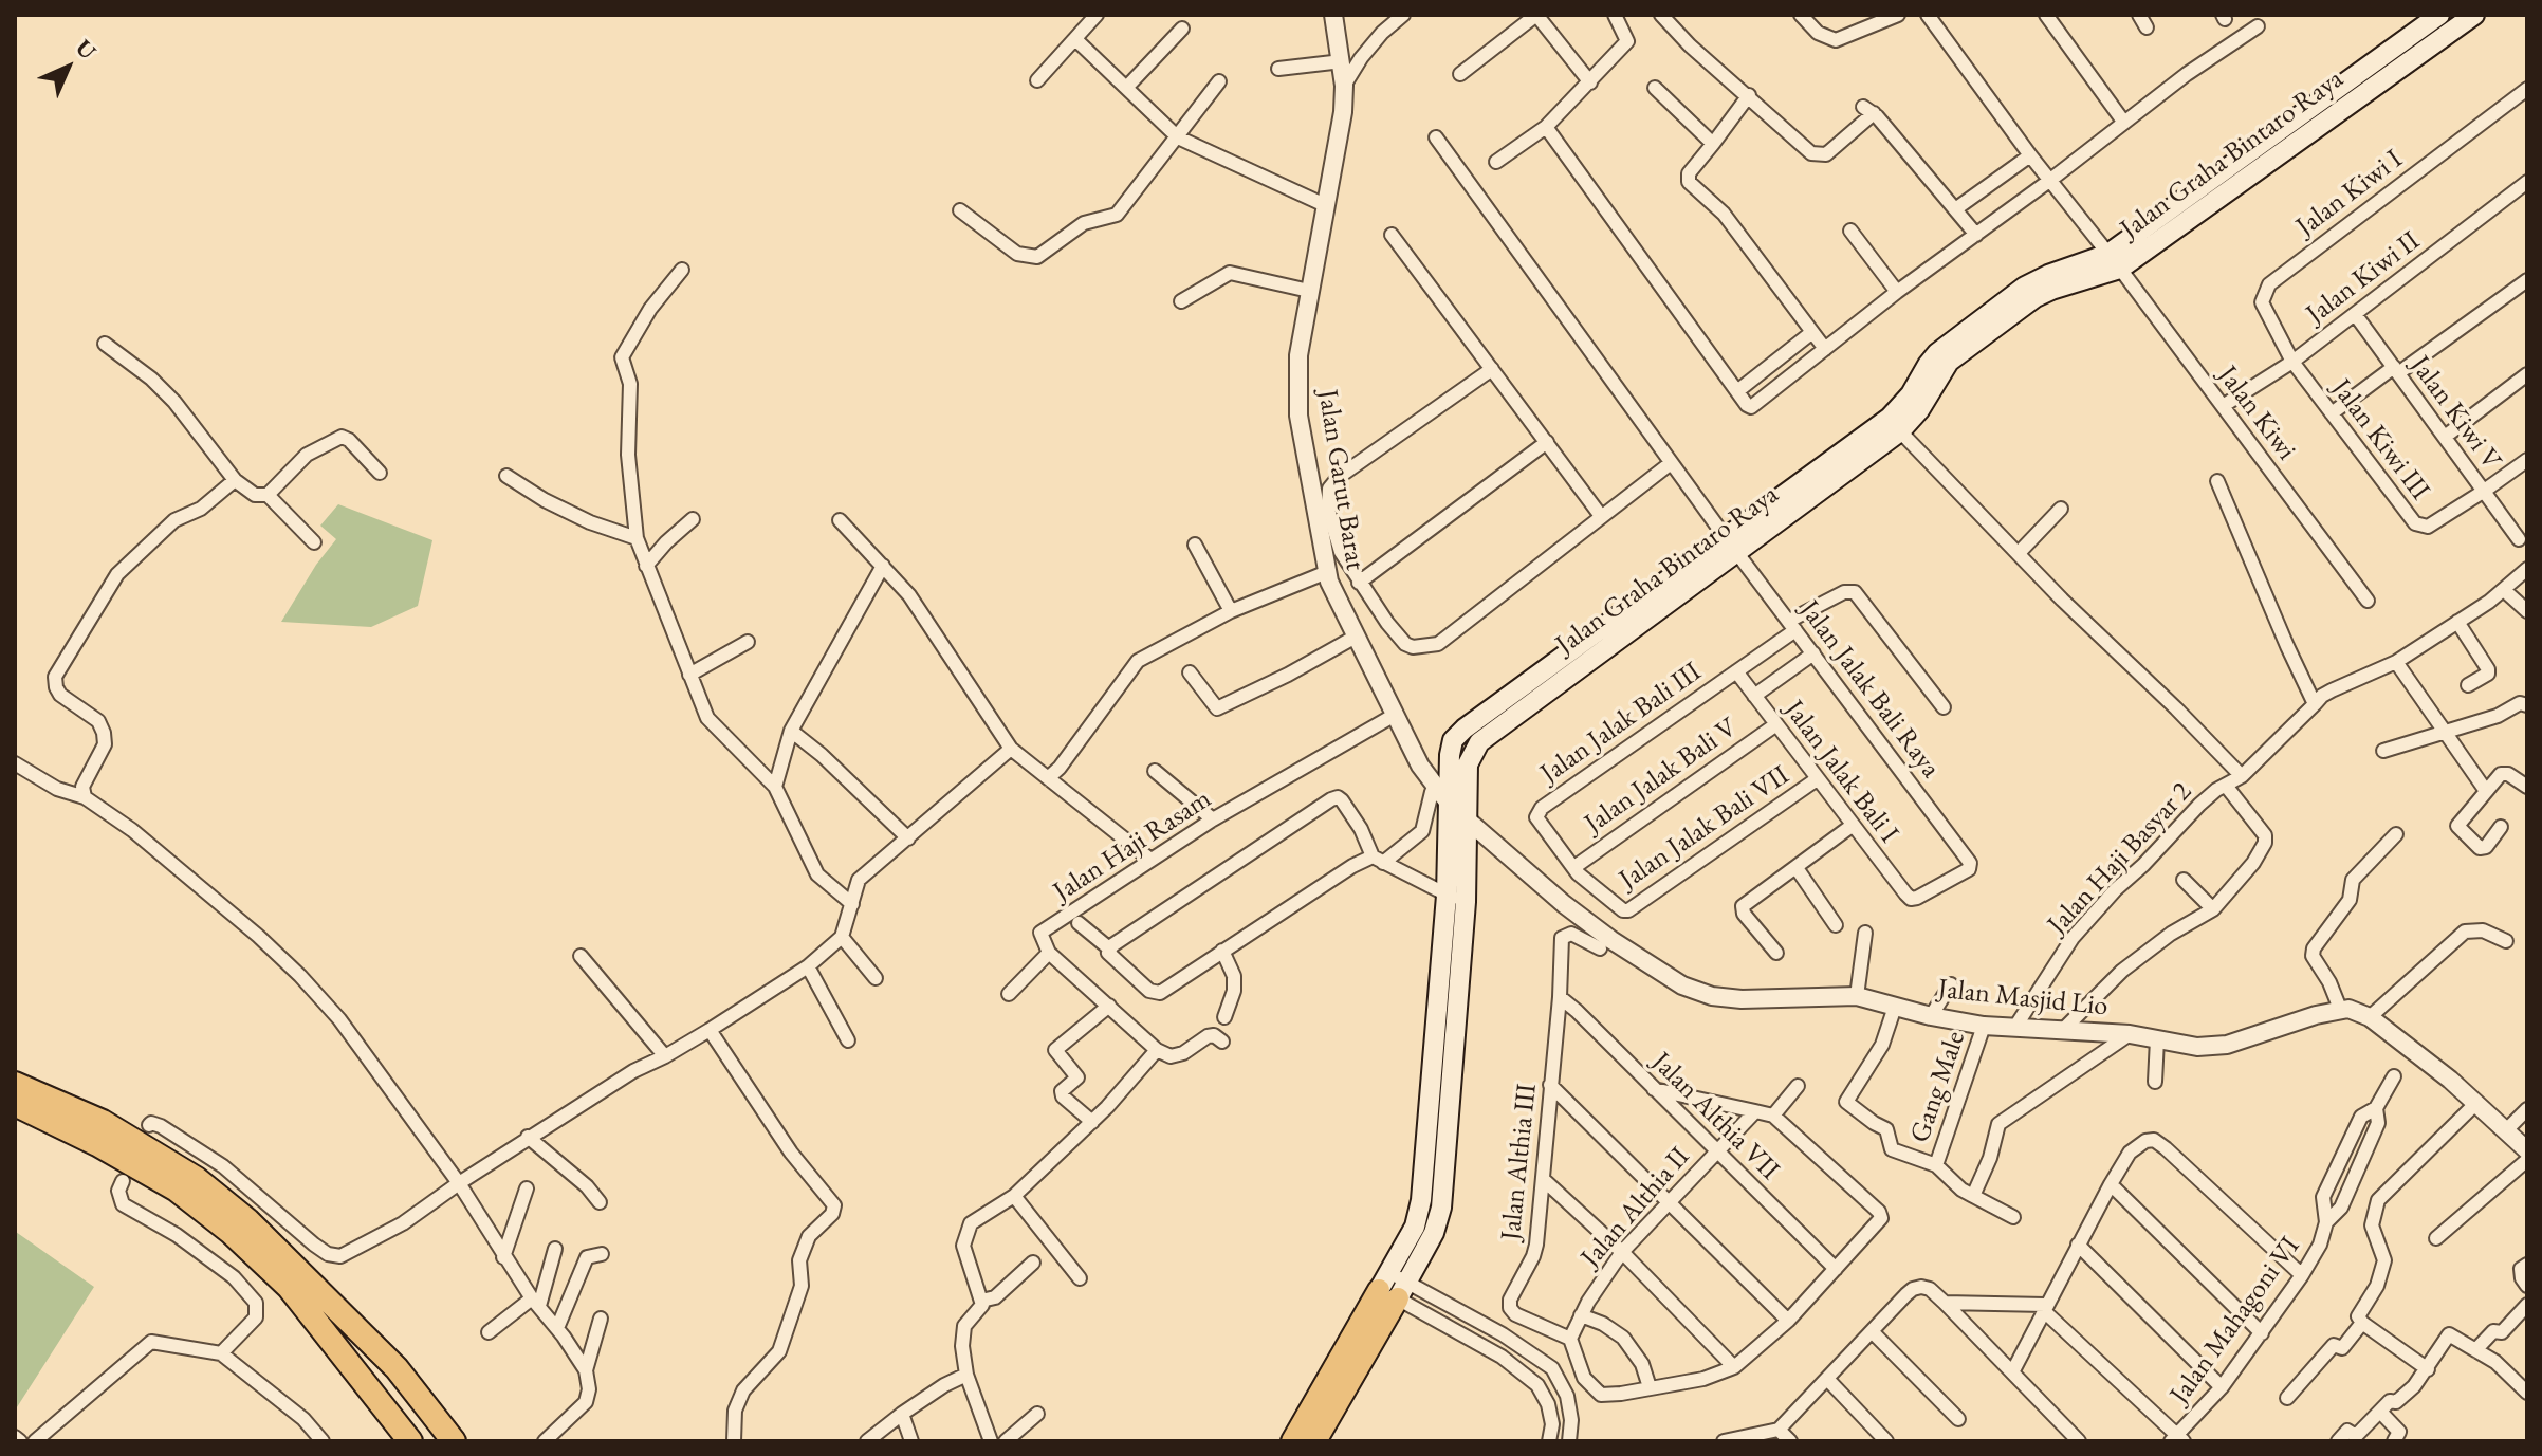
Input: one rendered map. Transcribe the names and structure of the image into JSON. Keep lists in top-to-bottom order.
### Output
{
  "streets": {
    "main road": ["Jalan Graha Bintaro Raya"],
    "street": [
      "Jalan Kiwi I",
      "Jalan Kiwi II",
      "Jalan Kiwi",
      "Jalan Kiwi V",
      "Jalan Kiwi III",
      "Jalan Garut Barat",
      "Jalan Jalak Bali Raya",
      "Jalan Jalak Bali III",
      "Jalan Jalak Bali I",
      "Jalan Jalak Bali V",
      "Jalan Jalak Bali VII",
      "Jalan Haji Rasam",
      "Jalan Haji Basyar 2",
      "Jalan Masjid Lio",
      "Gang Male",
      "Jalan Althia VII",
      "Jalan Althia III",
      "Jalan Althia II",
      "Jalan Mahagoni VI"
    ]
  },
  "crossings": [
    ["Jalan Graha Bintaro Raya", "Jalan Kiwi"],
    ["Jalan Graha Bintaro Raya", "Jalan Garut Barat"],
    ["Jalan Graha Bintaro Raya", "Jalan Jalak Bali Raya"],
    ["Jalan Graha Bintaro Raya", "Jalan Masjid Lio"],
    ["Jalan Kiwi I", "Jalan Kiwi II"],
    ["Jalan Kiwi I", "Jalan Kiwi III"],
    ["Jalan Kiwi II", "Jalan Kiwi"],
    ["Jalan Kiwi II", "Jalan Kiwi V"],
    ["Jalan Kiwi II", "Jalan Kiwi III"],
    ["Jalan Kiwi V", "Jalan Kiwi III"],
    ["Jalan Garut Barat", "Jalan Haji Rasam"],
    ["Jalan Garut Barat", "Jalan Masjid Lio"],
    ["Jalan Jalak Bali Raya", "Jalan Jalak Bali III"],
    ["Jalan Jalak Bali Raya", "Jalan Jalak Bali I"],
    ["Jalan Jalak Bali III", "Jalan Jalak Bali I"],
    ["Jalan Jalak Bali III", "Jalan Jalak Bali V"],
    ["Jalan Jalak Bali III", "Jalan Jalak Bali VII"],
    ["Jalan Jalak Bali I", "Jalan Jalak Bali V"],
    ["Jalan Jalak Bali I", "Jalan Jalak Bali VII"],
    ["Jalan Jalak Bali V", "Jalan Jalak Bali VII"],
    ["Jalan Haji Basyar 2", "Jalan Masjid Lio"],
    ["Jalan Masjid Lio", "Gang Male"],
    ["Jalan Althia VII", "Jalan Althia III"],
    ["Jalan Althia VII", "Jalan Althia II"],
    ["Jalan Althia III", "Jalan Althia II"]
  ],
  "north": "top right"
}
